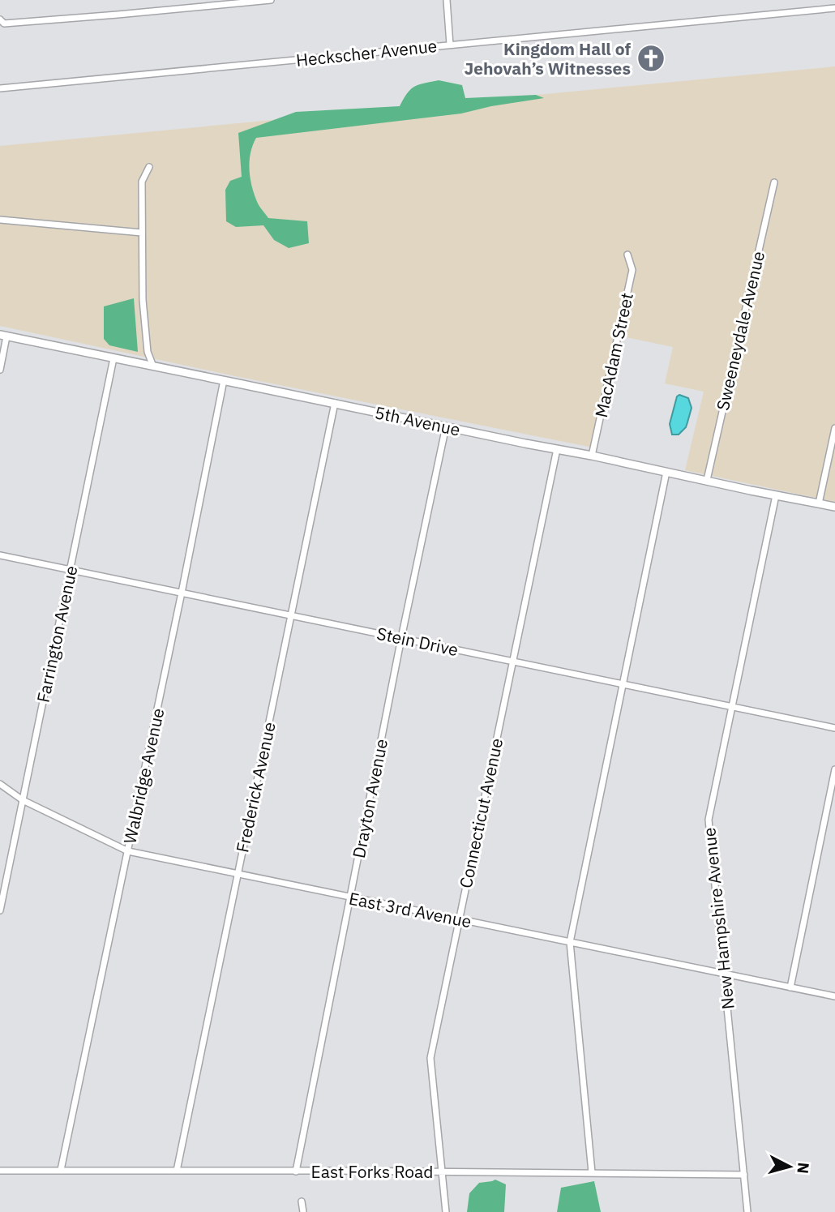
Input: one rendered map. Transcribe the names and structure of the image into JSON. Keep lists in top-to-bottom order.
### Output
{
  "streets": {
    "main road": ["5th Avenue"],
    "street": [
      "Heckscher Avenue",
      "Sweeneydale Avenue",
      "MacAdam Street",
      "Farrington Avenue",
      "Stein Drive",
      "Walbridge Avenue",
      "Frederick Avenue",
      "Drayton Avenue",
      "Connecticut Avenue",
      "East 3rd Avenue",
      "New Hampshire Avenue",
      "East Forks Road"
    ]
  },
  "crossings": [
    ["Sweeneydale Avenue", "5th Avenue"],
    ["MacAdam Street", "5th Avenue"],
    ["5th Avenue", "Farrington Avenue"],
    ["5th Avenue", "Walbridge Avenue"],
    ["5th Avenue", "Frederick Avenue"],
    ["5th Avenue", "Drayton Avenue"],
    ["5th Avenue", "Connecticut Avenue"],
    ["5th Avenue", "New Hampshire Avenue"],
    ["Farrington Avenue", "Stein Drive"],
    ["Farrington Avenue", "East 3rd Avenue"],
    ["Stein Drive", "Walbridge Avenue"],
    ["Stein Drive", "Frederick Avenue"],
    ["Stein Drive", "Drayton Avenue"],
    ["Stein Drive", "Connecticut Avenue"],
    ["Stein Drive", "New Hampshire Avenue"],
    ["Walbridge Avenue", "East 3rd Avenue"],
    ["Walbridge Avenue", "East Forks Road"],
    ["Frederick Avenue", "East 3rd Avenue"],
    ["Frederick Avenue", "East Forks Road"],
    ["Drayton Avenue", "East 3rd Avenue"],
    ["Drayton Avenue", "East Forks Road"],
    ["Connecticut Avenue", "East 3rd Avenue"],
    ["Connecticut Avenue", "East Forks Road"],
    ["East 3rd Avenue", "New Hampshire Avenue"],
    ["New Hampshire Avenue", "East Forks Road"]
  ],
  "places": {
    "church": ["Kingdom Hall of Jehovah’s Witnesses"]
  },
  "north": "right"
}
